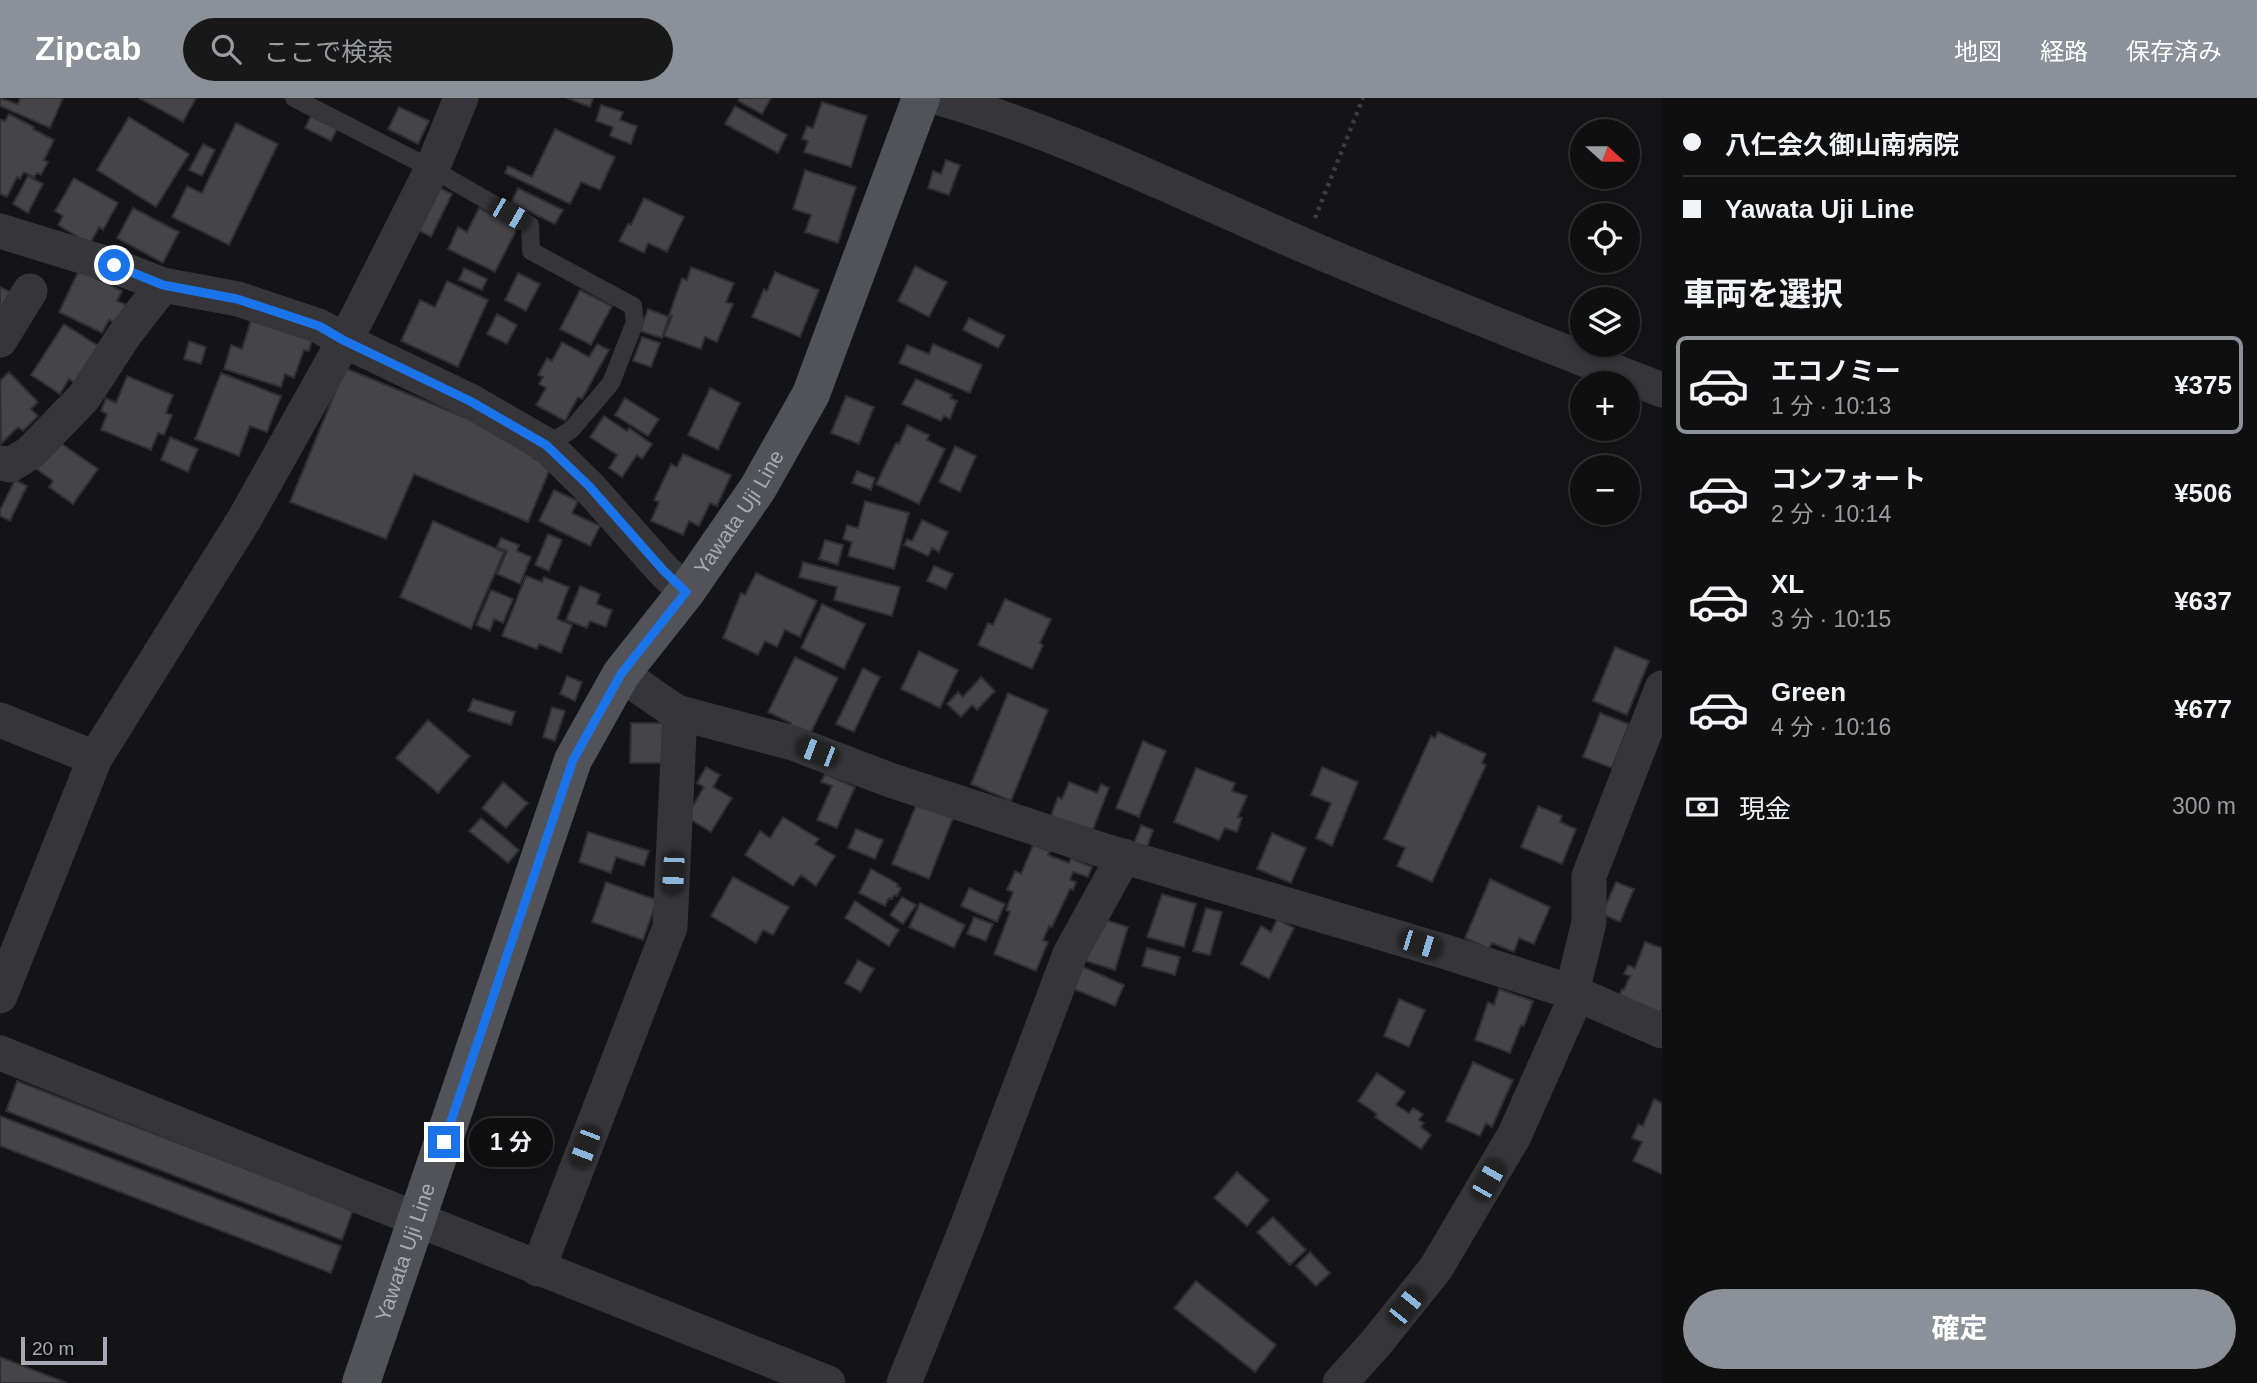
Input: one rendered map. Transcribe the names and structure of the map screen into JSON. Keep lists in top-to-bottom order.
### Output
{
  "streets": {
    "main road": ["Yawata Uji Line"]
  },
  "scale_bar": "20 m",
  "north": "right",
  "page": {
    "header": "Zipcab",
    "search": "ここで検索",
    "nav": ["地図", "経路", "保存済み"],
    "banner": ["八仁会久御山南病院", "Yawata Uji Line"],
    "map_buttons": ["+", "−"],
    "heading": "車両を選択",
    "list": [
      {
        "name": "エコノミー",
        "note": "1 分 · 10:13",
        "value": "¥375"
      },
      {
        "name": "コンフォート",
        "note": "2 分 · 10:14",
        "value": "¥506"
      },
      {
        "name": "XL",
        "note": "3 分 · 10:15",
        "value": "¥637"
      },
      {
        "name": "Green",
        "note": "4 分 · 10:16",
        "value": "¥677"
      }
    ],
    "pay": ["現金", "300 m"],
    "bubble": "1 分",
    "buttons": "確定",
    "scale": "20 m"
  }
}
